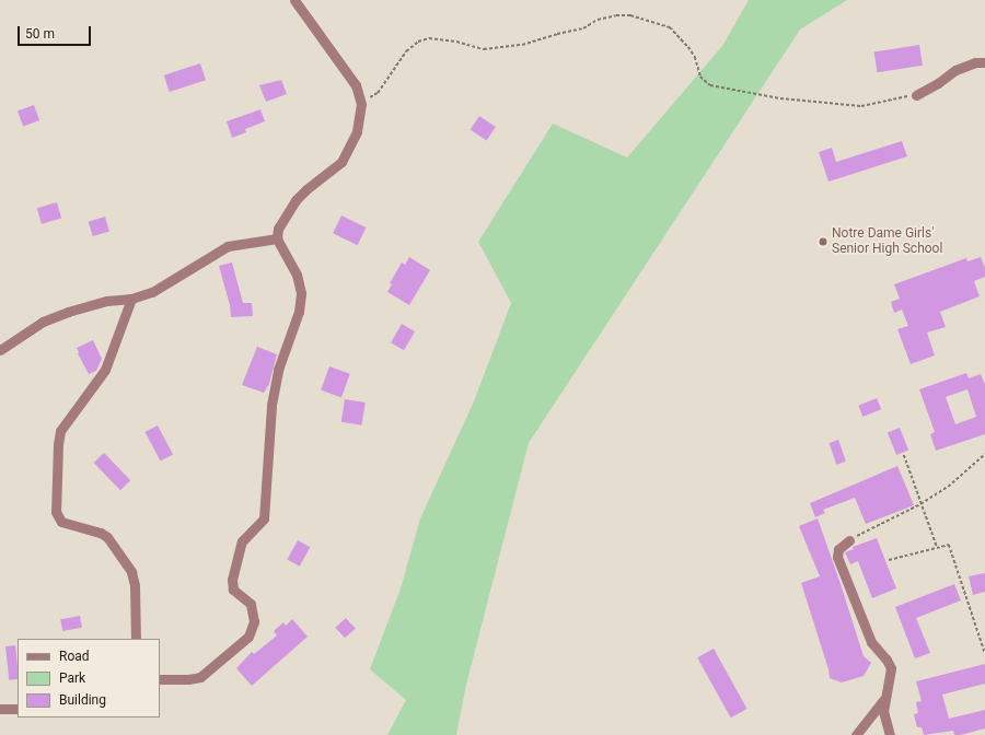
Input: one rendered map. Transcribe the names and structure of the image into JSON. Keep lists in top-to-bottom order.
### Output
{
  "places": ["Notre Dame Girls' Senior High School"],
  "legend": ["Road", "Park", "Building"],
  "scale_bar": "50 m"
}
